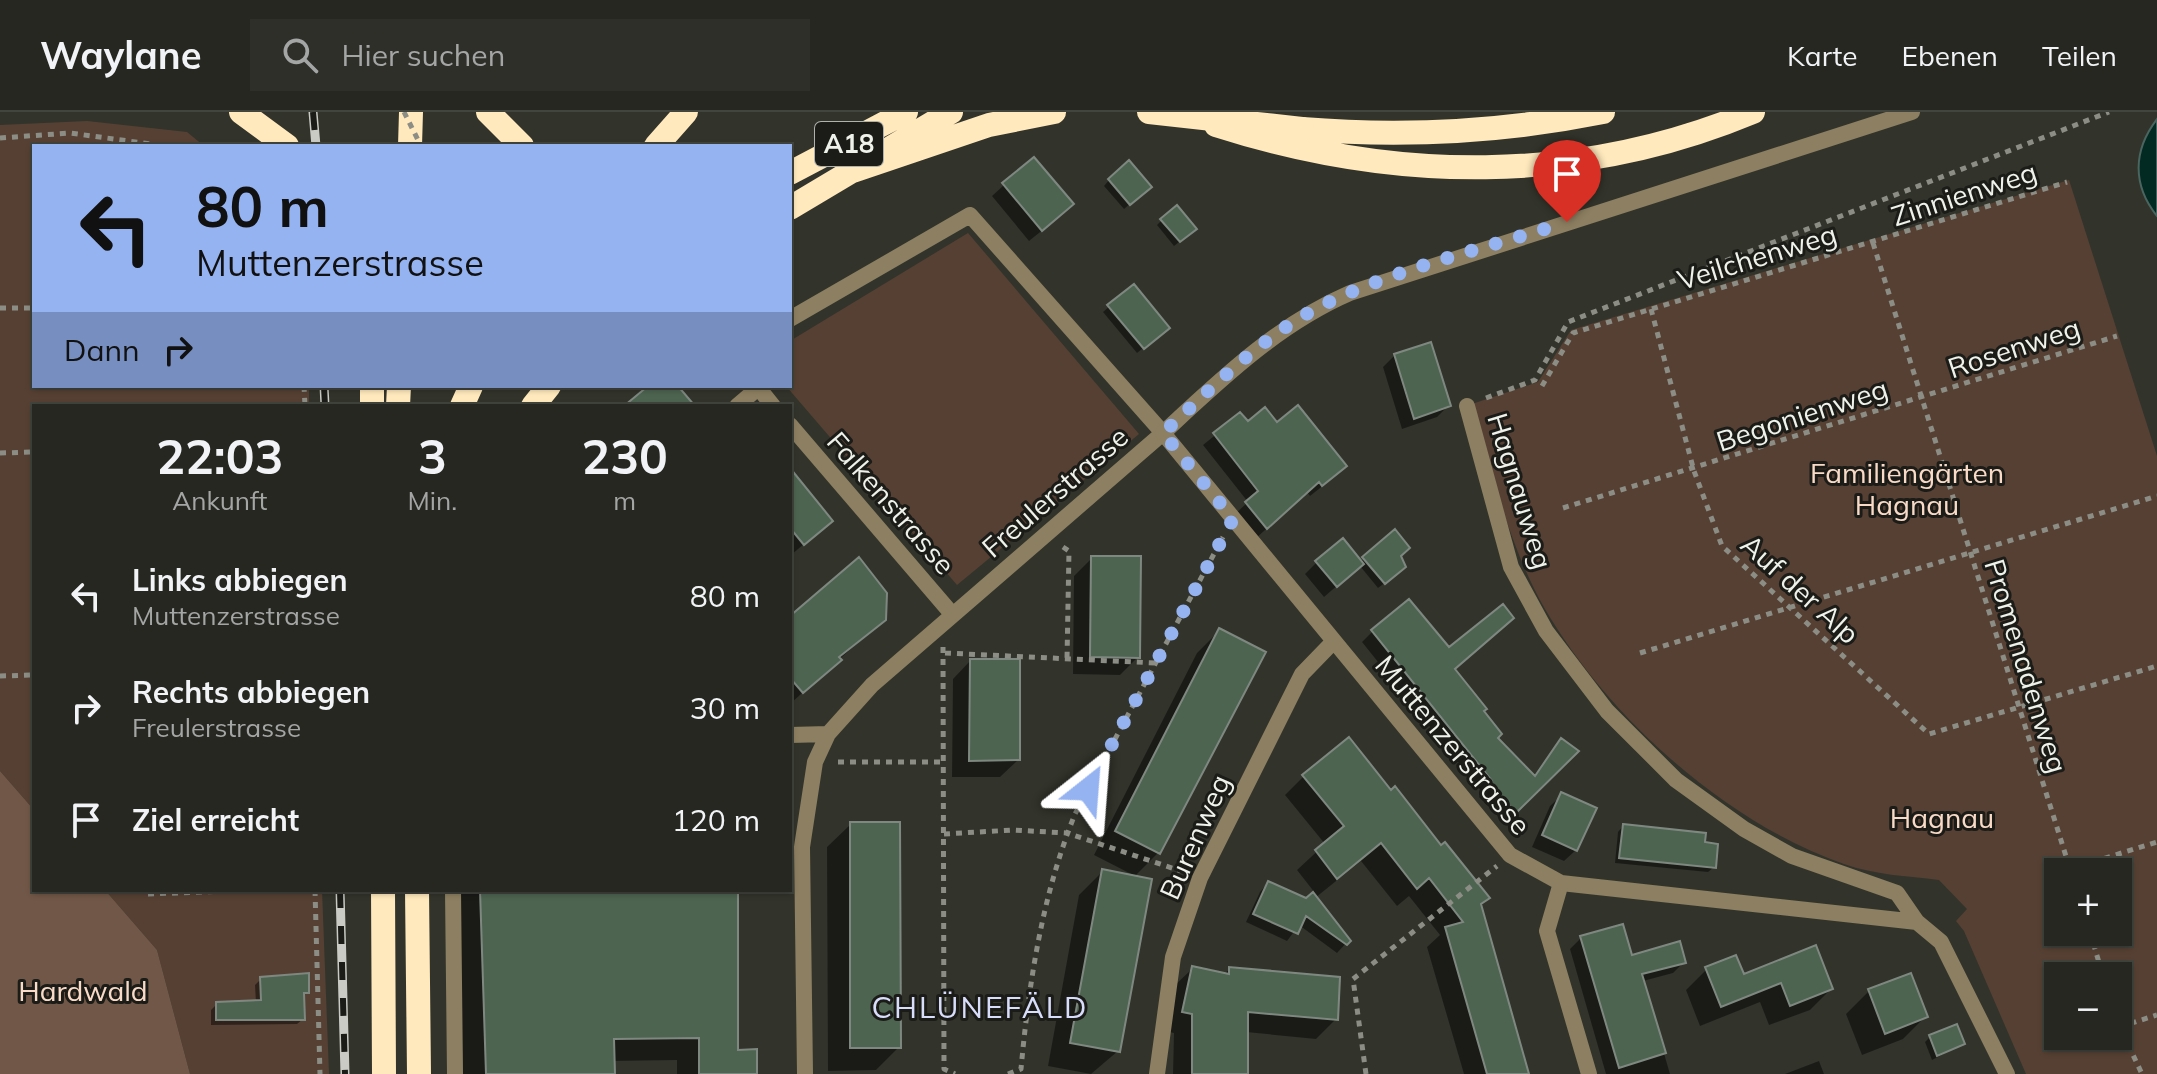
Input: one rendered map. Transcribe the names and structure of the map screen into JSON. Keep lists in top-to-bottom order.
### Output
{
  "streets": {
    "highway": ["A18"],
    "street": [
      "Hagnauweg",
      "Freulerstrasse",
      "Falkenstrasse",
      "Muttenzerstrasse",
      "Burenweg"
    ],
    "path": [
      "Zinnienweg",
      "Veilchenweg",
      "Rosenweg",
      "Begonienweg",
      "Auf der Alp",
      "Promenadenweg"
    ]
  },
  "crossings": [
    ["Zinnienweg", "Veilchenweg"],
    ["Zinnienweg", "Promenadenweg"],
    ["Veilchenweg", "Auf der Alp"],
    ["Veilchenweg", "Promenadenweg"],
    ["Rosenweg", "Begonienweg"],
    ["Rosenweg", "Promenadenweg"],
    ["Begonienweg", "Auf der Alp"],
    ["Begonienweg", "Promenadenweg"],
    ["Hagnauweg", "Muttenzerstrasse"],
    ["Freulerstrasse", "Falkenstrasse"],
    ["Freulerstrasse", "Muttenzerstrasse"],
    ["Auf der Alp", "Promenadenweg"],
    ["Muttenzerstrasse", "Burenweg"]
  ],
  "districts": ["CHLÜNEFÄLD"],
  "parks": ["Familiengärten Hagnau", "Hagnau", "Hardwald"],
  "page": {
    "header": "Waylane",
    "search": "Hier suchen",
    "nav": ["Karte", "Ebenen", "Teilen"],
    "turn": ["80 m", "Muttenzerstrasse"],
    "then": "Dann",
    "eta": [
      "22:03",
      "Ankunft",
      "3",
      "Min.",
      "230",
      "m"
    ],
    "list": [
      {
        "name": "Links abbiegen",
        "note": "Muttenzerstrasse",
        "value": "80 m"
      },
      {
        "name": "Rechts abbiegen",
        "note": "Freulerstrasse",
        "value": "30 m"
      },
      {
        "name": "Ziel erreicht",
        "value": "120 m"
      }
    ],
    "map_buttons": ["+", "−"]
  }
}
